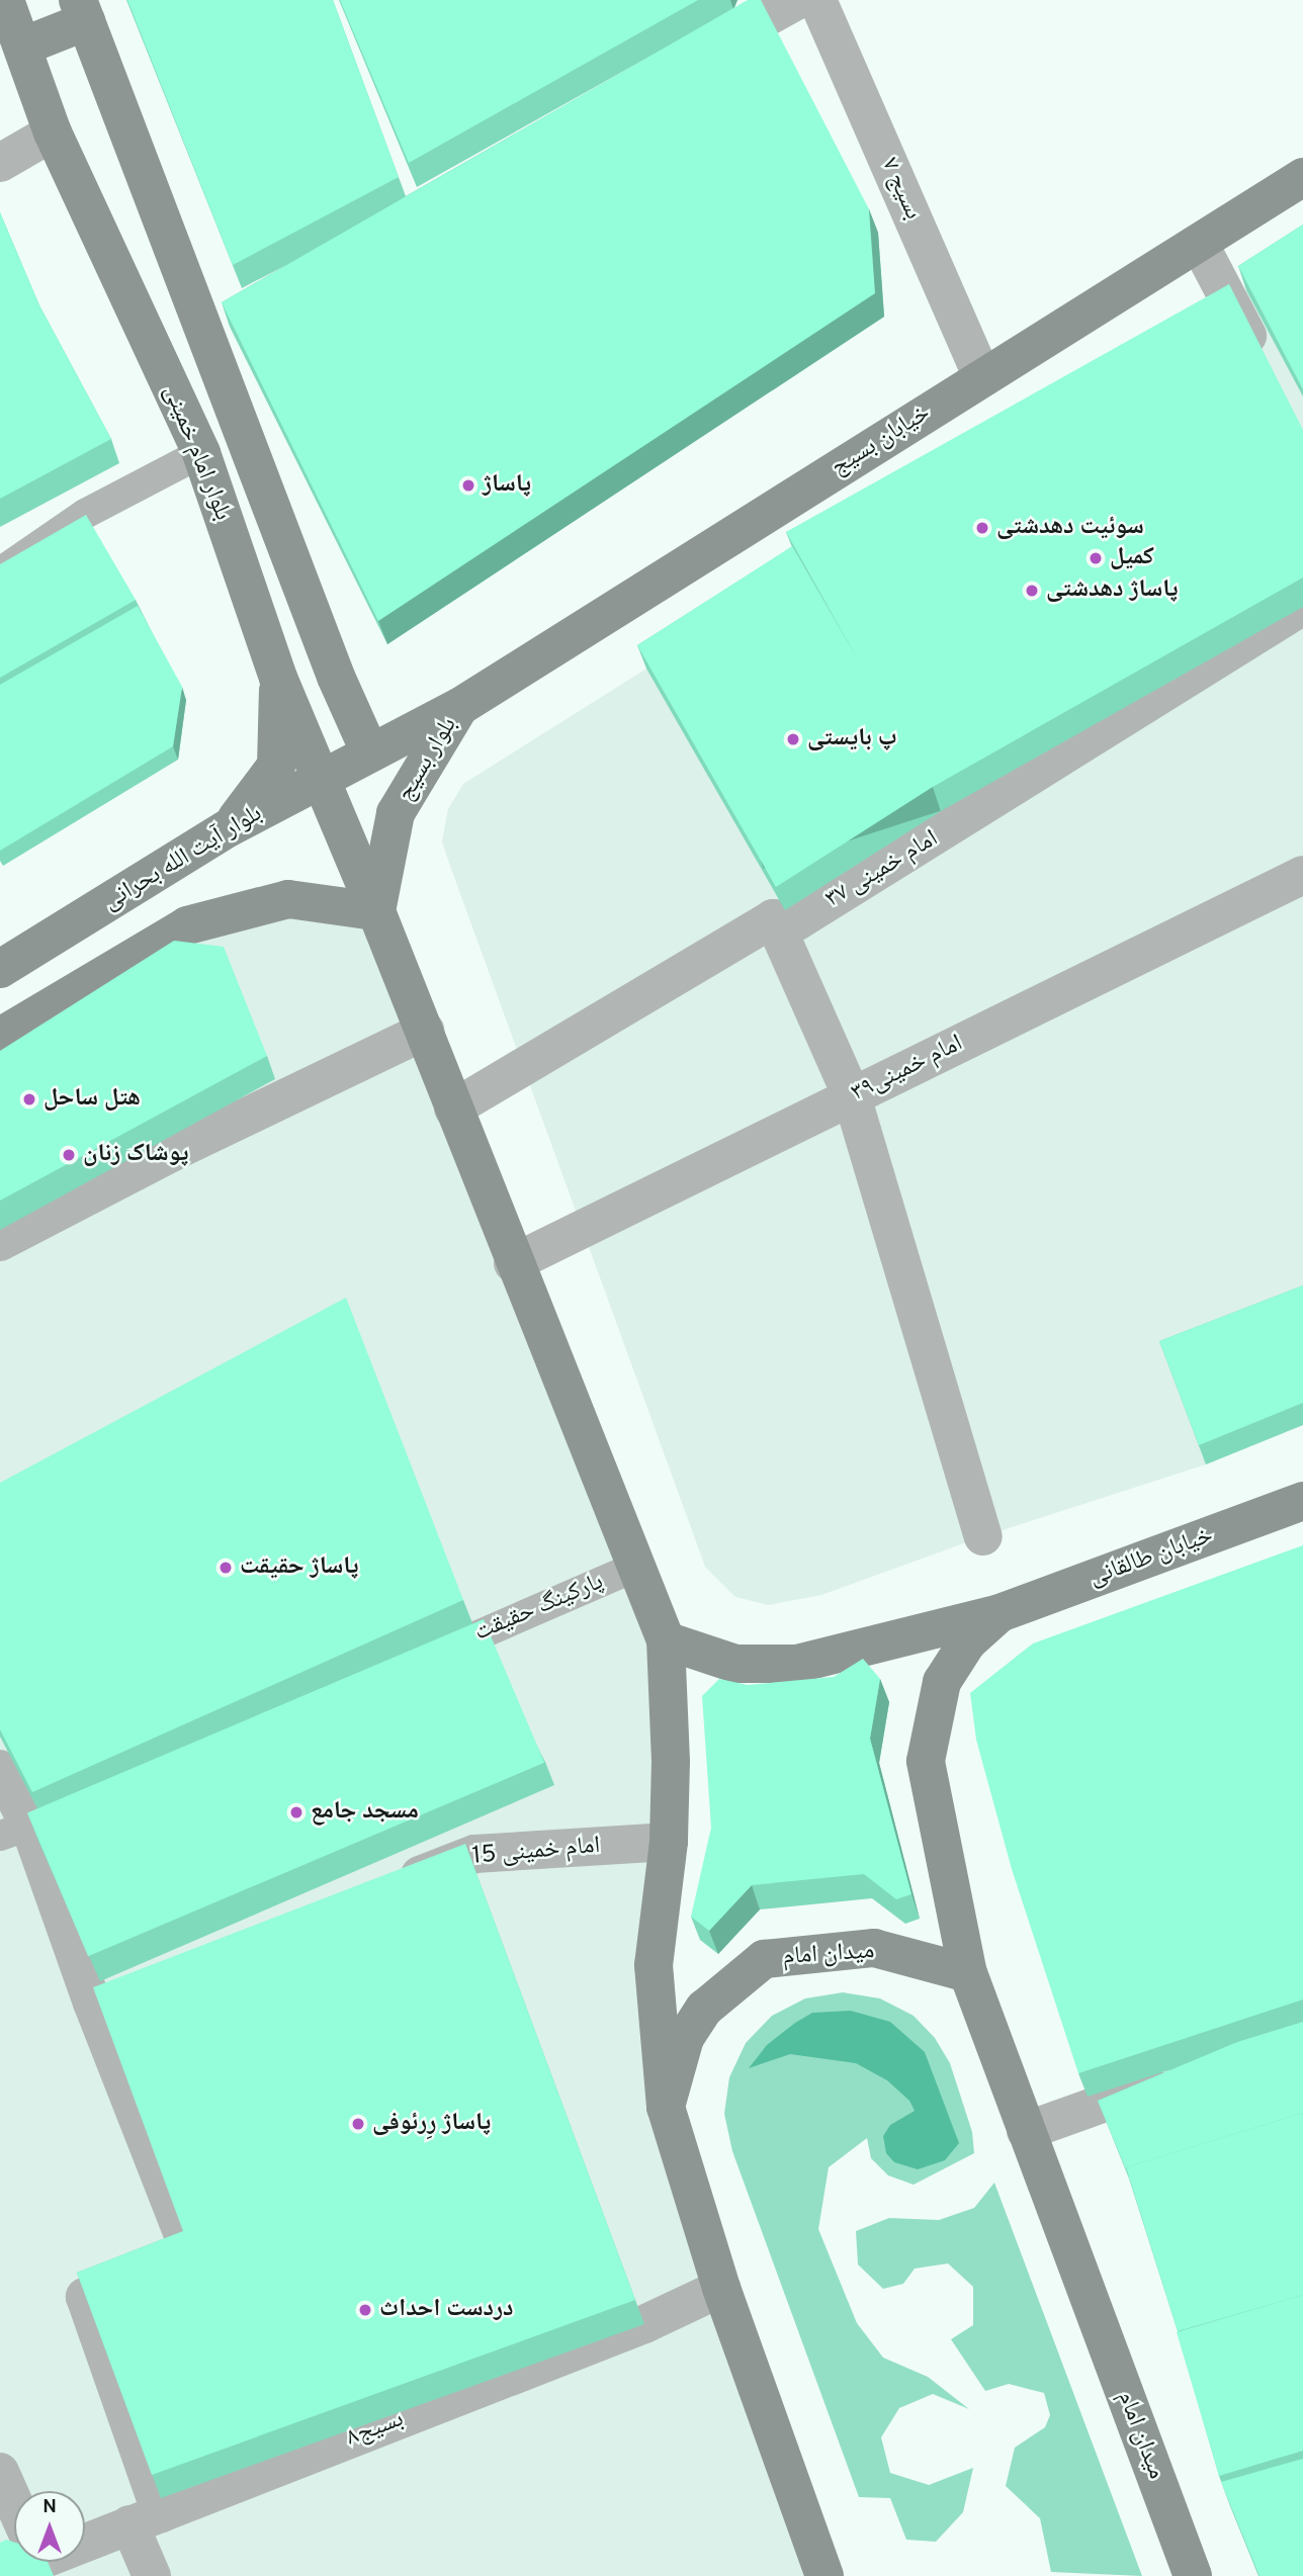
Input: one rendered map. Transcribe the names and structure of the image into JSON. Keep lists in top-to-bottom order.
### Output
{
  "streets": {
    "main road": [
      "خیابان بسیج",
      "بلوار امام خمینی",
      "بلوار بسیج",
      "بلوار آیت الله بحرانی",
      "خیابان طالقانی",
      "میدان امام"
    ],
    "street": [
      "بسیج ۷",
      "امام خمینی ۳۷",
      "امام خمینی۳۹",
      "امام خمینی 15",
      "بسیج۸"
    ],
    "lane": ["پارکینگ حقیقت"]
  },
  "crossings": [
    ["بسیج ۷", "خیابان بسیج"],
    ["خیابان بسیج", "بلوار بسیج"],
    ["بلوار امام خمینی", "بلوار بسیج"],
    ["بلوار امام خمینی", "بلوار آیت الله بحرانی"],
    ["بلوار امام خمینی", "امام خمینی ۳۷"],
    ["بلوار امام خمینی", "امام خمینی۳۹"],
    ["بلوار امام خمینی", "خیابان طالقانی"],
    ["بلوار امام خمینی", "پارکینگ حقیقت"],
    ["بلوار بسیج", "بلوار آیت الله بحرانی"]
  ],
  "places": [
    "پاساژ",
    "سوئیت دهدشتی",
    "کمیل",
    "پاساژ دهدشتی",
    "پ بایستی",
    "هتل ساحل",
    "پوشاک زنان",
    "پاساژ حقیقت",
    "مسجد جامع",
    "پاساژ رِرئوفی",
    "دردست احداث"
  ],
  "north": "top"
}
